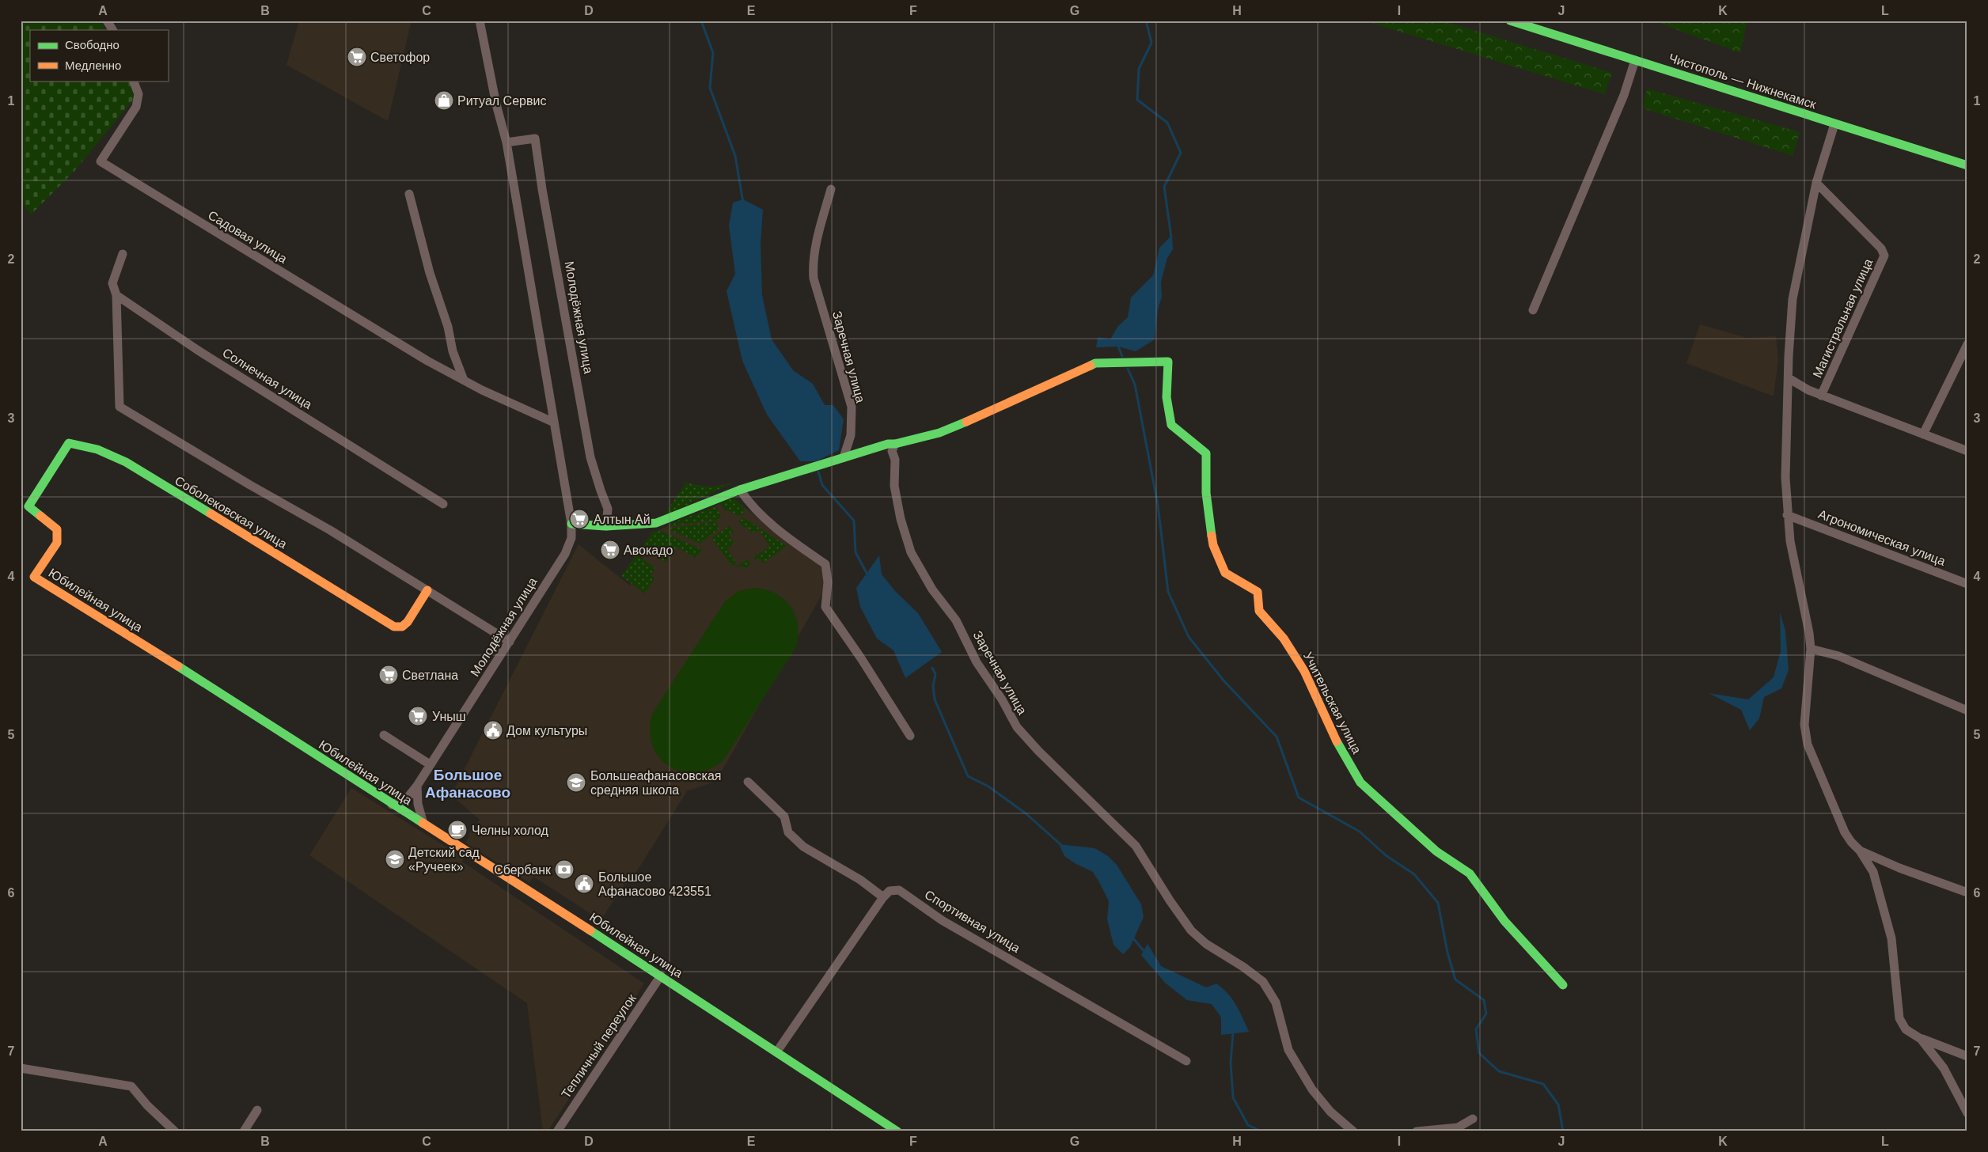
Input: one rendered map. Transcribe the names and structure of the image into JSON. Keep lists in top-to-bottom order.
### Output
{
  "streets": {
    "street": [
      "Чистополь — Нижнекамск",
      "Садовая улица",
      "Молодёжная улица",
      "Магистральная улица",
      "Заречная улица",
      "Солнечная улица",
      "Соболековская улица",
      "Агрономическая улица",
      "Юбилейная улица",
      "Учительская улица",
      "Спортивная улица",
      "Тепличный переулок"
    ]
  },
  "crossings": [
    ["Молодёжная улица", "Юбилейная улица"],
    ["Заречная улица", "Учительская улица"],
    ["Соболековская улица", "Юбилейная улица"],
    ["Юбилейная улица", "Тепличный переулок"]
  ],
  "districts": ["Большое Афанасово"],
  "places": {
    "supermarket": [
      "Светофор",
      "Алтын Ай",
      "Авокадо",
      "Светлана",
      "Уныш"
    ],
    "shop": ["Ритуал Сервис"],
    "public building": ["Дом культуры", "Большое Афанасово 423551"],
    "school or university": ["Большеафанасовская средняя школа", "Детский сад «Ручеек»"],
    "cafe": ["Челны холод"],
    "bank": ["Сбербанк"]
  },
  "legend": ["Свободно", "Медленно"],
  "grid": {
    "columns": [
      "A",
      "B",
      "C",
      "D",
      "E",
      "F",
      "G",
      "H",
      "I",
      "J",
      "K",
      "L"
    ],
    "rows": [
      "1",
      "2",
      "3",
      "4",
      "5",
      "6",
      "7"
    ]
  }
}
